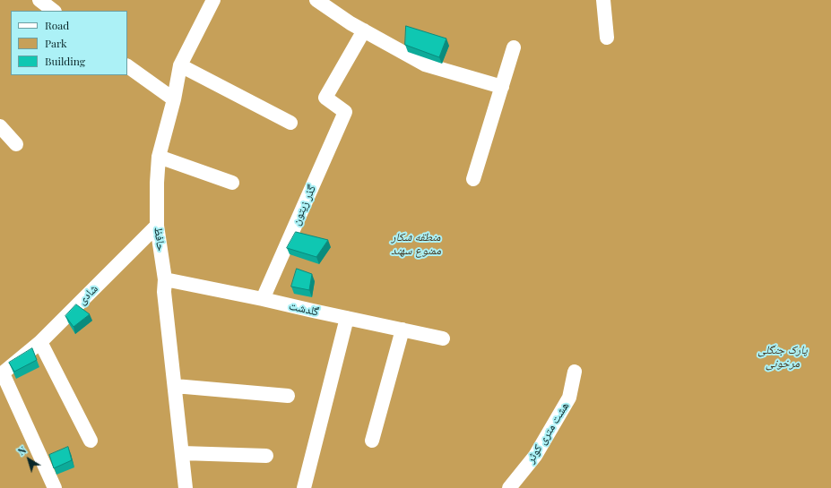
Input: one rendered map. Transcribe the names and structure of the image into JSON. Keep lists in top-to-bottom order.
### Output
{
  "streets": {
    "street": [
      "گذر زیتون",
      "حافظ",
      "شادی",
      "گلدشت",
      "هشت متری کوثر"
    ]
  },
  "crossings": [
    ["گذر زیتون", "گلدشت"],
    ["حافظ", "شادی"],
    ["حافظ", "گلدشت"]
  ],
  "parks": ["منطقه شکار ممنوع سهند", "پارک جنگلی مرخونی"],
  "legend": ["Road", "Park", "Building"],
  "north": "top left"
}
